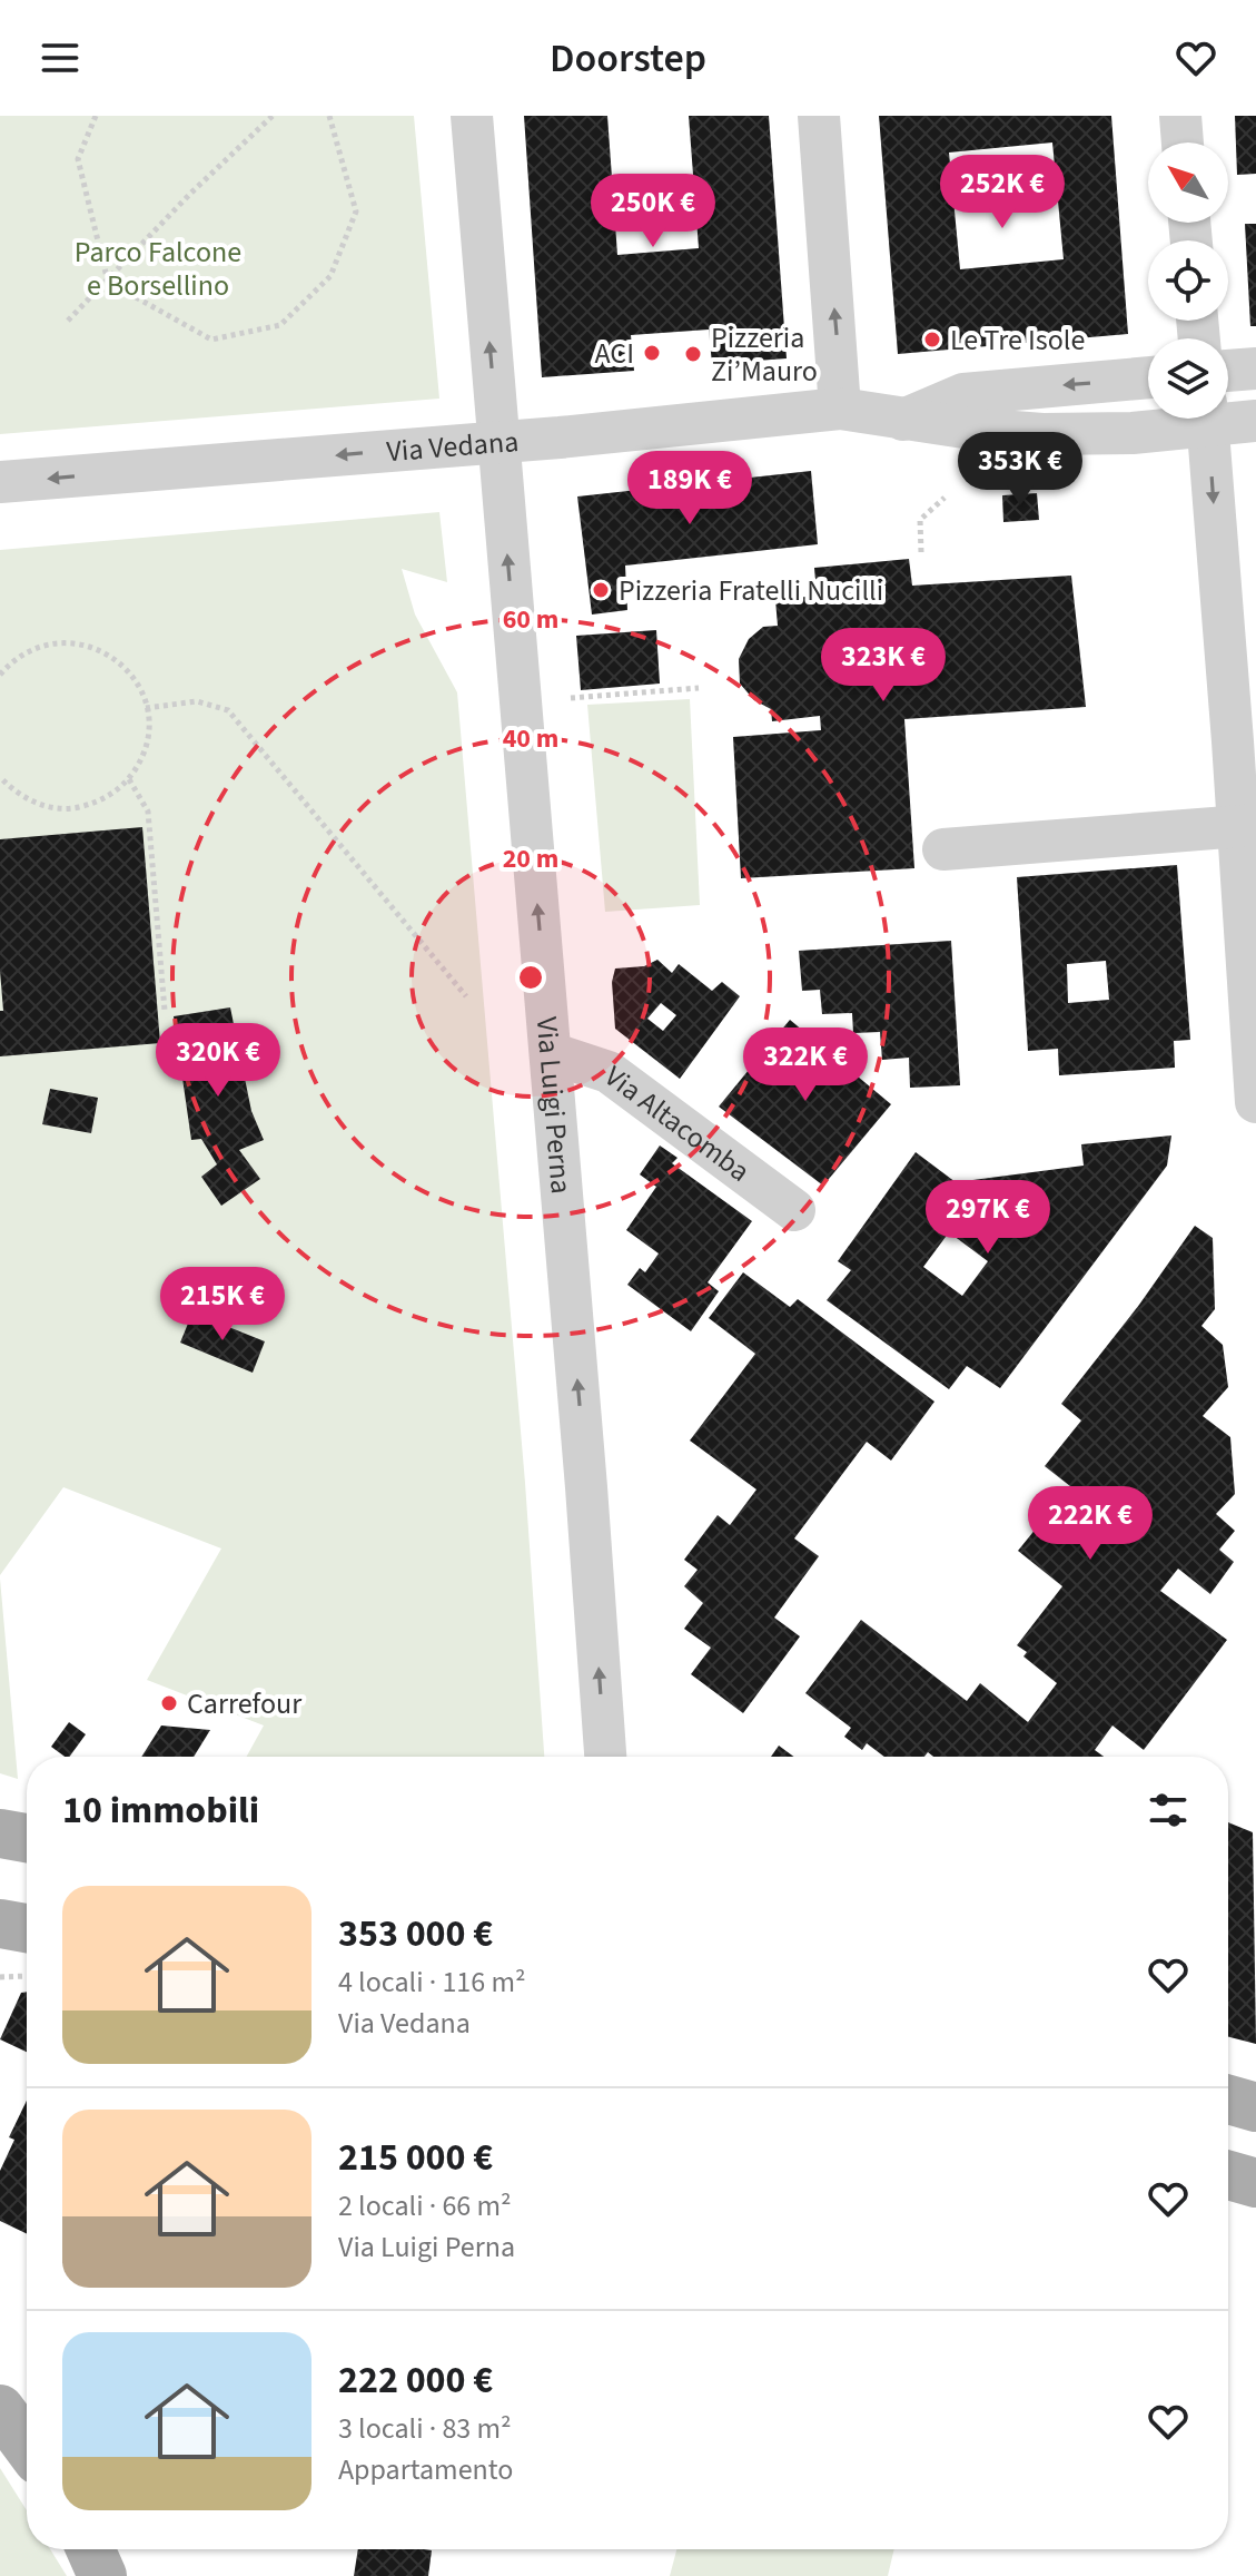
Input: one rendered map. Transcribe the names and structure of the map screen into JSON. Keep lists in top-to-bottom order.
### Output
{
  "streets": {
    "street": ["Via Vedana", "Via Luigi Perna", "Via Altacomba"]
  },
  "crossings": [
    ["Via Vedana", "Via Luigi Perna"],
    ["Via Luigi Perna", "Via Altacomba"]
  ],
  "one_way": ["Via Vedana", "Via Luigi Perna"],
  "parks": ["Parco Falcone e Borsellino"],
  "places": [
    "Le Tre Isole",
    "ACI",
    "Pizzeria Zi’Mauro",
    "Pizzeria Fratelli Nucilli",
    "Carrefour"
  ],
  "north": "top left",
  "page": {
    "header": "Doorstep",
    "price": [
      "252K €",
      "250K €",
      "353K €",
      "189K €",
      "323K €",
      "320K €",
      "322K €",
      "297K €",
      "215K €",
      "222K €"
    ],
    "heading": "10 immobili",
    "list": [
      {
        "name": "353 000 €",
        "note": "4 locali · 116 m² · Via Vedana"
      },
      {
        "name": "215 000 €",
        "note": "2 locali · 66 m² · Via Luigi Perna"
      },
      {
        "name": "222 000 €",
        "note": "3 locali · 83 m² · Appartamento"
      }
    ]
  },
  "rings": ["60 m", "40 m", "20 m"]
}
